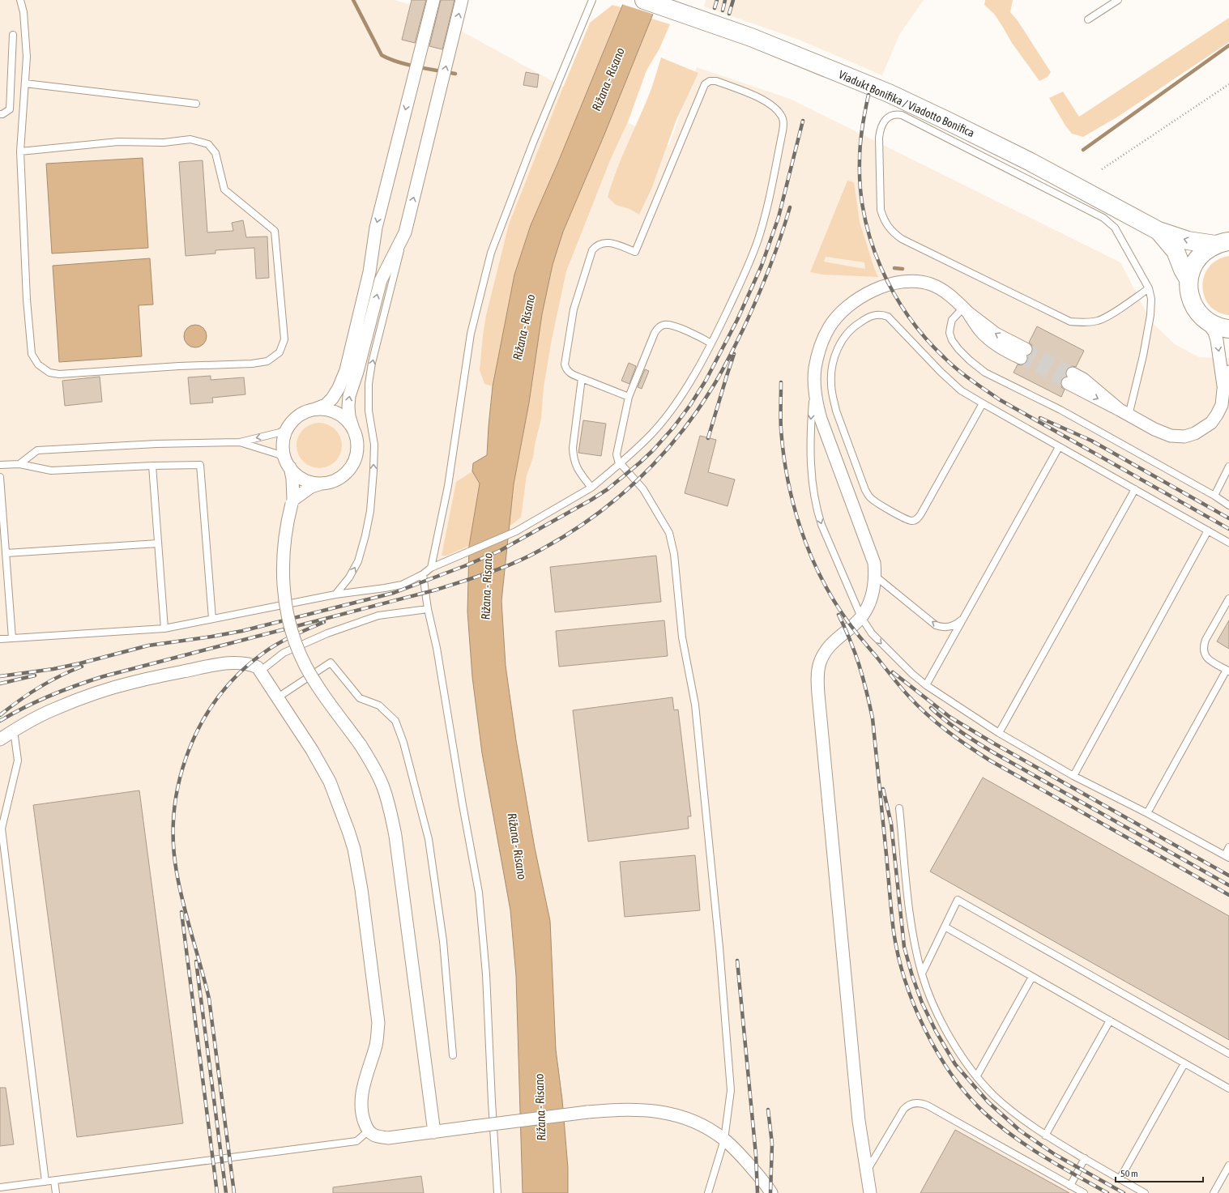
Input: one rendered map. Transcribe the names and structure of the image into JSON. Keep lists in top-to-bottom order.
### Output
{
  "streets": {
    "main road": ["Viadukt Bonifika / Viadotto Bonifica"]
  },
  "water": ["Rižana - Risano"],
  "scale_bar": "50 m"
}
